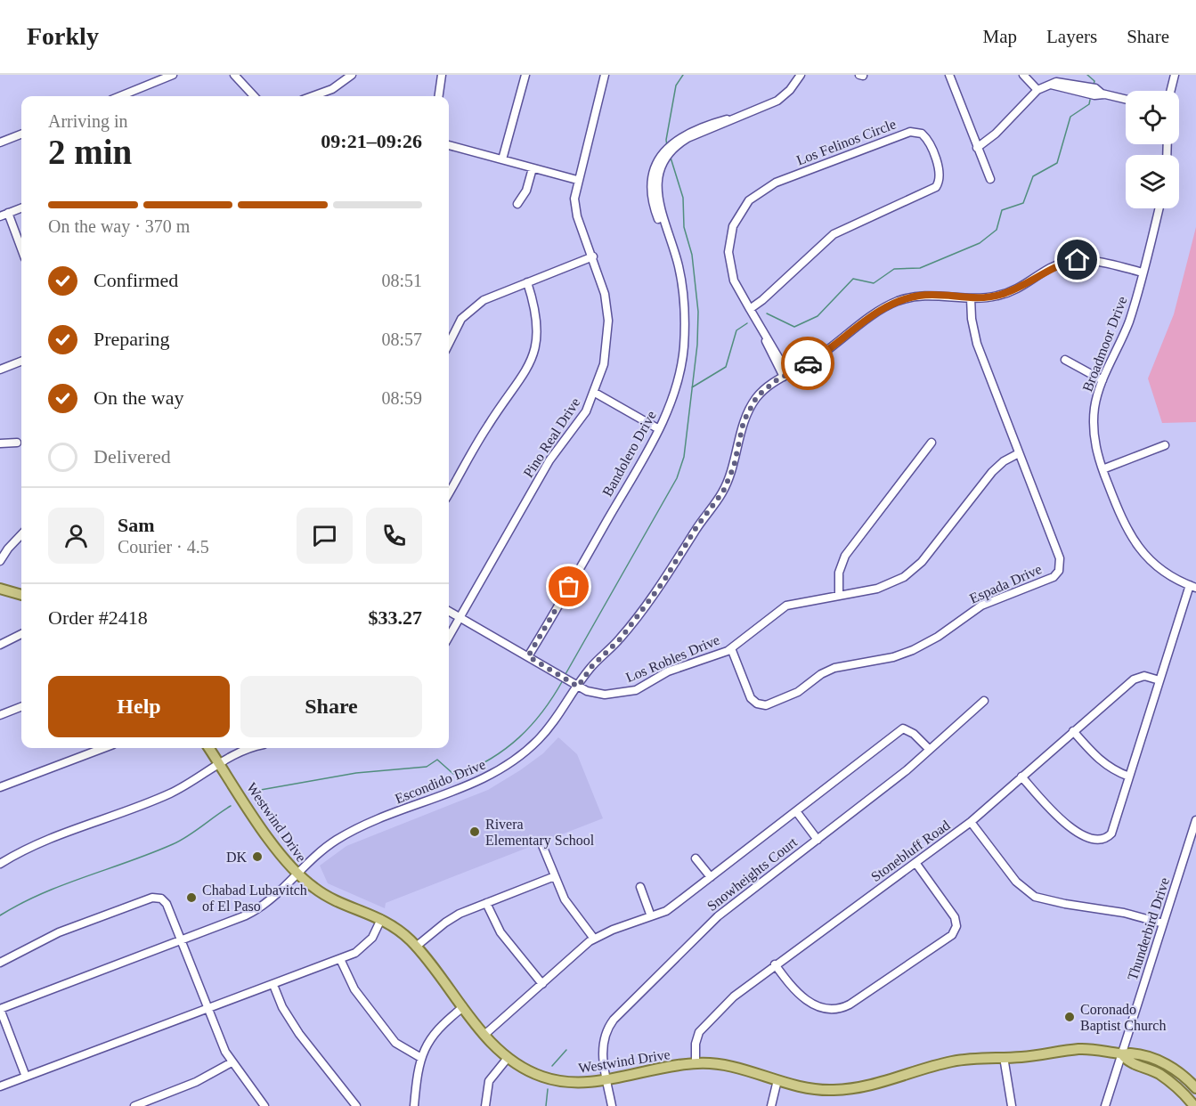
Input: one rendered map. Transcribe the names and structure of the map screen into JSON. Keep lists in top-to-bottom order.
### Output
{
  "streets": {
    "main road": ["Westwind Drive"],
    "street": [
      "Los Felinos Circle",
      "Broadmoor Drive",
      "Pino Real Drive",
      "Bandolero Drive",
      "Espada Drive",
      "Los Robles Drive",
      "Escondido Drive",
      "Stonebluff Road",
      "Snowheights Court",
      "Thunderbird Drive"
    ]
  },
  "crossings": [
    ["Los Felinos Circle", "Escondido Drive"],
    ["Broadmoor Drive", "Escondido Drive"],
    ["Pino Real Drive", "Los Robles Drive"],
    ["Bandolero Drive", "Los Robles Drive"],
    ["Espada Drive", "Los Robles Drive"],
    ["Espada Drive", "Escondido Drive"],
    ["Los Robles Drive", "Escondido Drive"],
    ["Escondido Drive", "Westwind Drive"],
    ["Westwind Drive", "Stonebluff Road"],
    ["Westwind Drive", "Snowheights Court"],
    ["Westwind Drive", "Thunderbird Drive"]
  ],
  "places": [
    "Rivera Elementary School",
    "DK",
    "Chabad Lubavitch of El Paso",
    "Coronado Baptist Church"
  ],
  "page": {
    "header": "Forkly",
    "nav": ["Map", "Layers", "Share"],
    "heading": ["2 min", "Arriving in", "09:21–09:26"],
    "panel": [
      "Sam",
      "Courier · 4.5",
      "Order #2418",
      "$33.27"
    ],
    "bar": "On the way · 370 m",
    "list": [
      ["Confirmed", "08:51"],
      ["Preparing", "08:57"],
      ["On the way", "08:59"],
      "Delivered"
    ],
    "buttons": ["Help", "Share"]
  }
}
